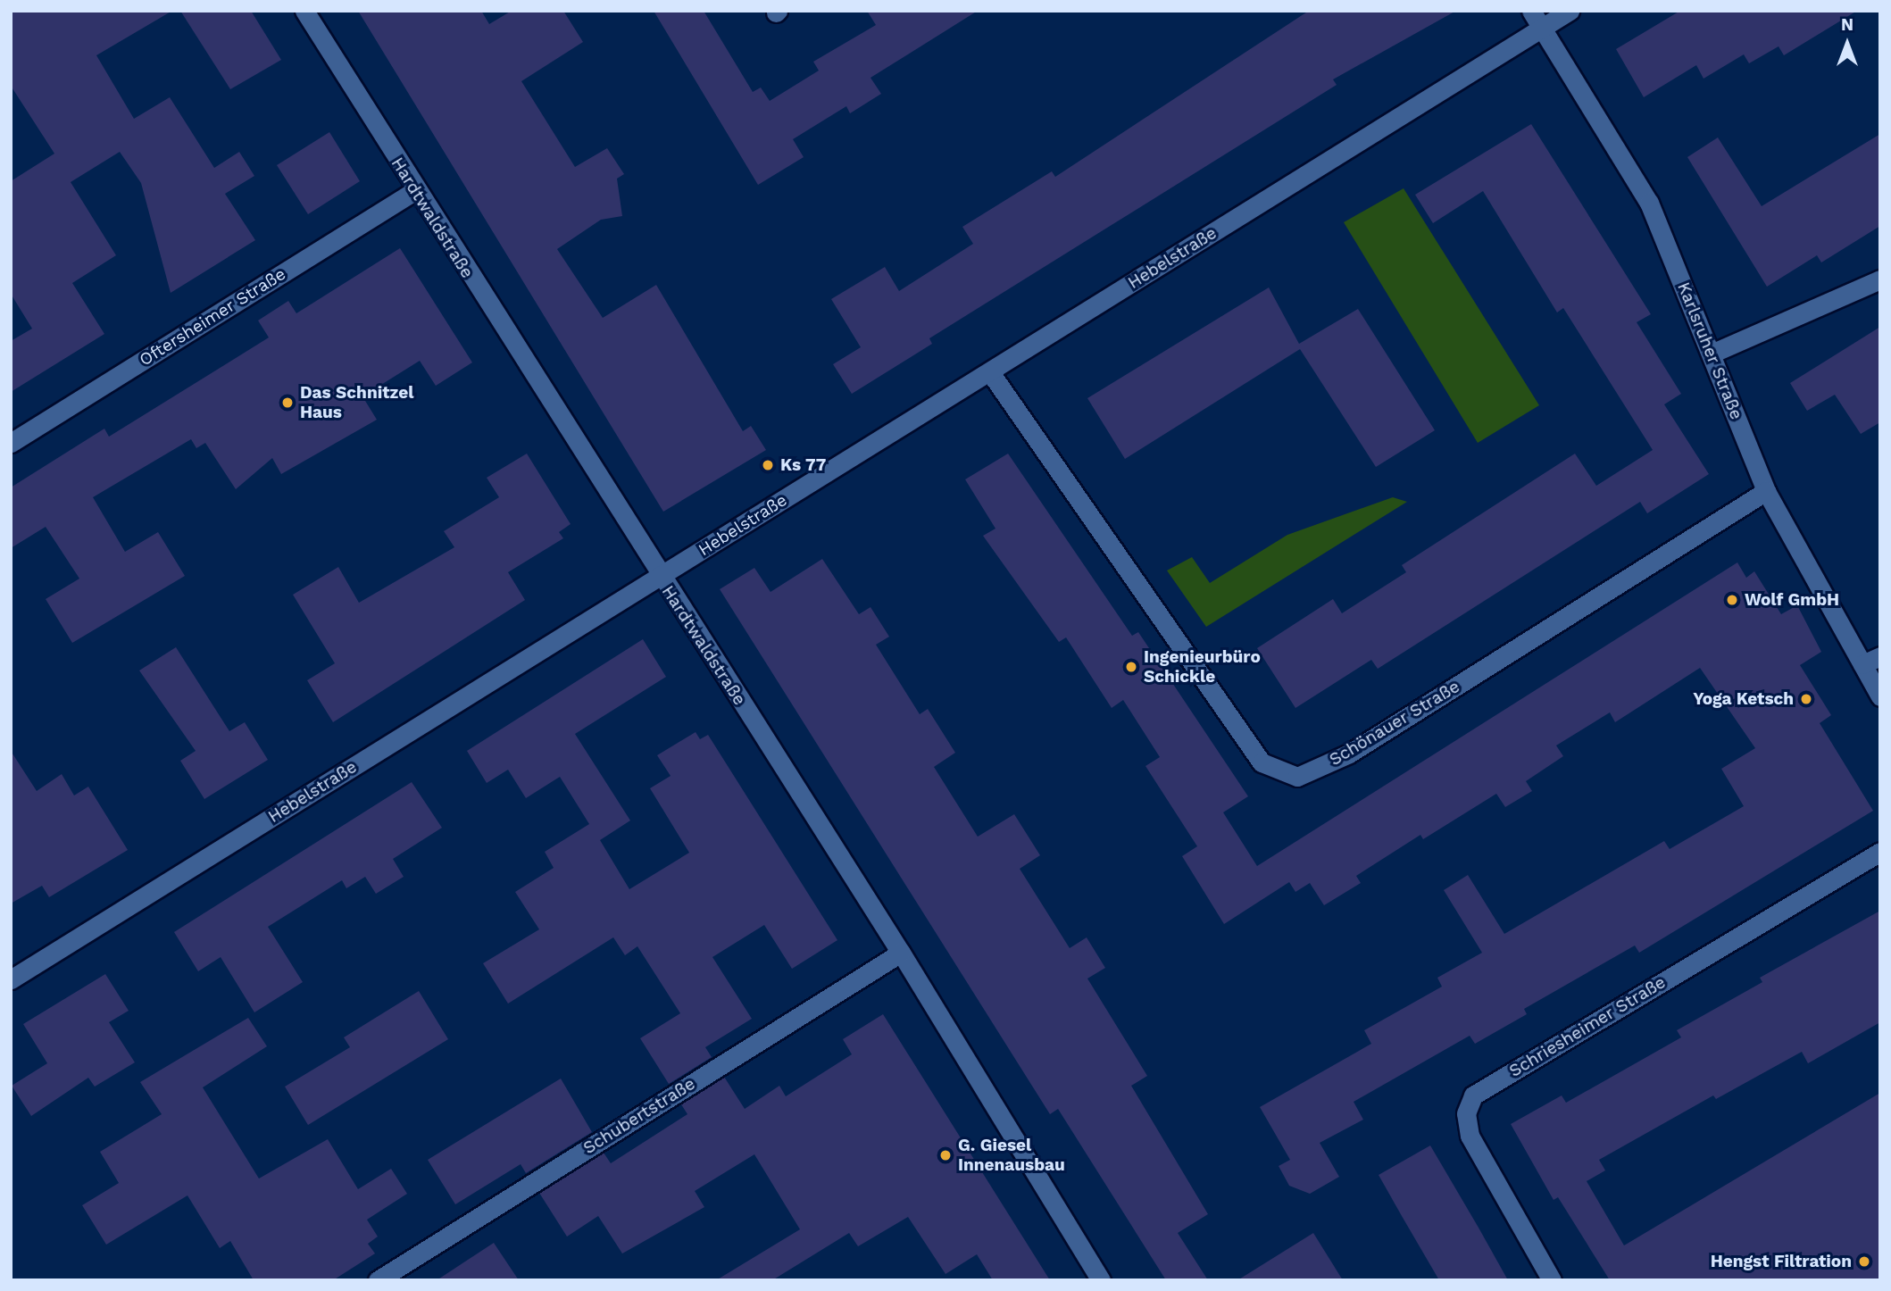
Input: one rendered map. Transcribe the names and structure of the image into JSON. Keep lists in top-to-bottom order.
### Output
{
  "streets": {
    "street": [
      "Hardtwaldstraße",
      "Hebelstraße",
      "Oftersheimer Straße",
      "Karlsruher Straße",
      "Schönauer Straße",
      "Schriesheimer Straße",
      "Schubertstraße"
    ]
  },
  "crossings": [
    ["Hardtwaldstraße", "Hebelstraße"],
    ["Hardtwaldstraße", "Oftersheimer Straße"],
    ["Hardtwaldstraße", "Schubertstraße"],
    ["Hebelstraße", "Karlsruher Straße"],
    ["Hebelstraße", "Schönauer Straße"],
    ["Karlsruher Straße", "Schönauer Straße"]
  ],
  "places": [
    "Das Schnitzel Haus",
    "Ks 77",
    "Wolf GmbH",
    "Ingenieurbüro Schickle",
    "Yoga Ketsch",
    "G. Giesel Innenausbau",
    "Hengst Filtration"
  ],
  "north": "top"
}
